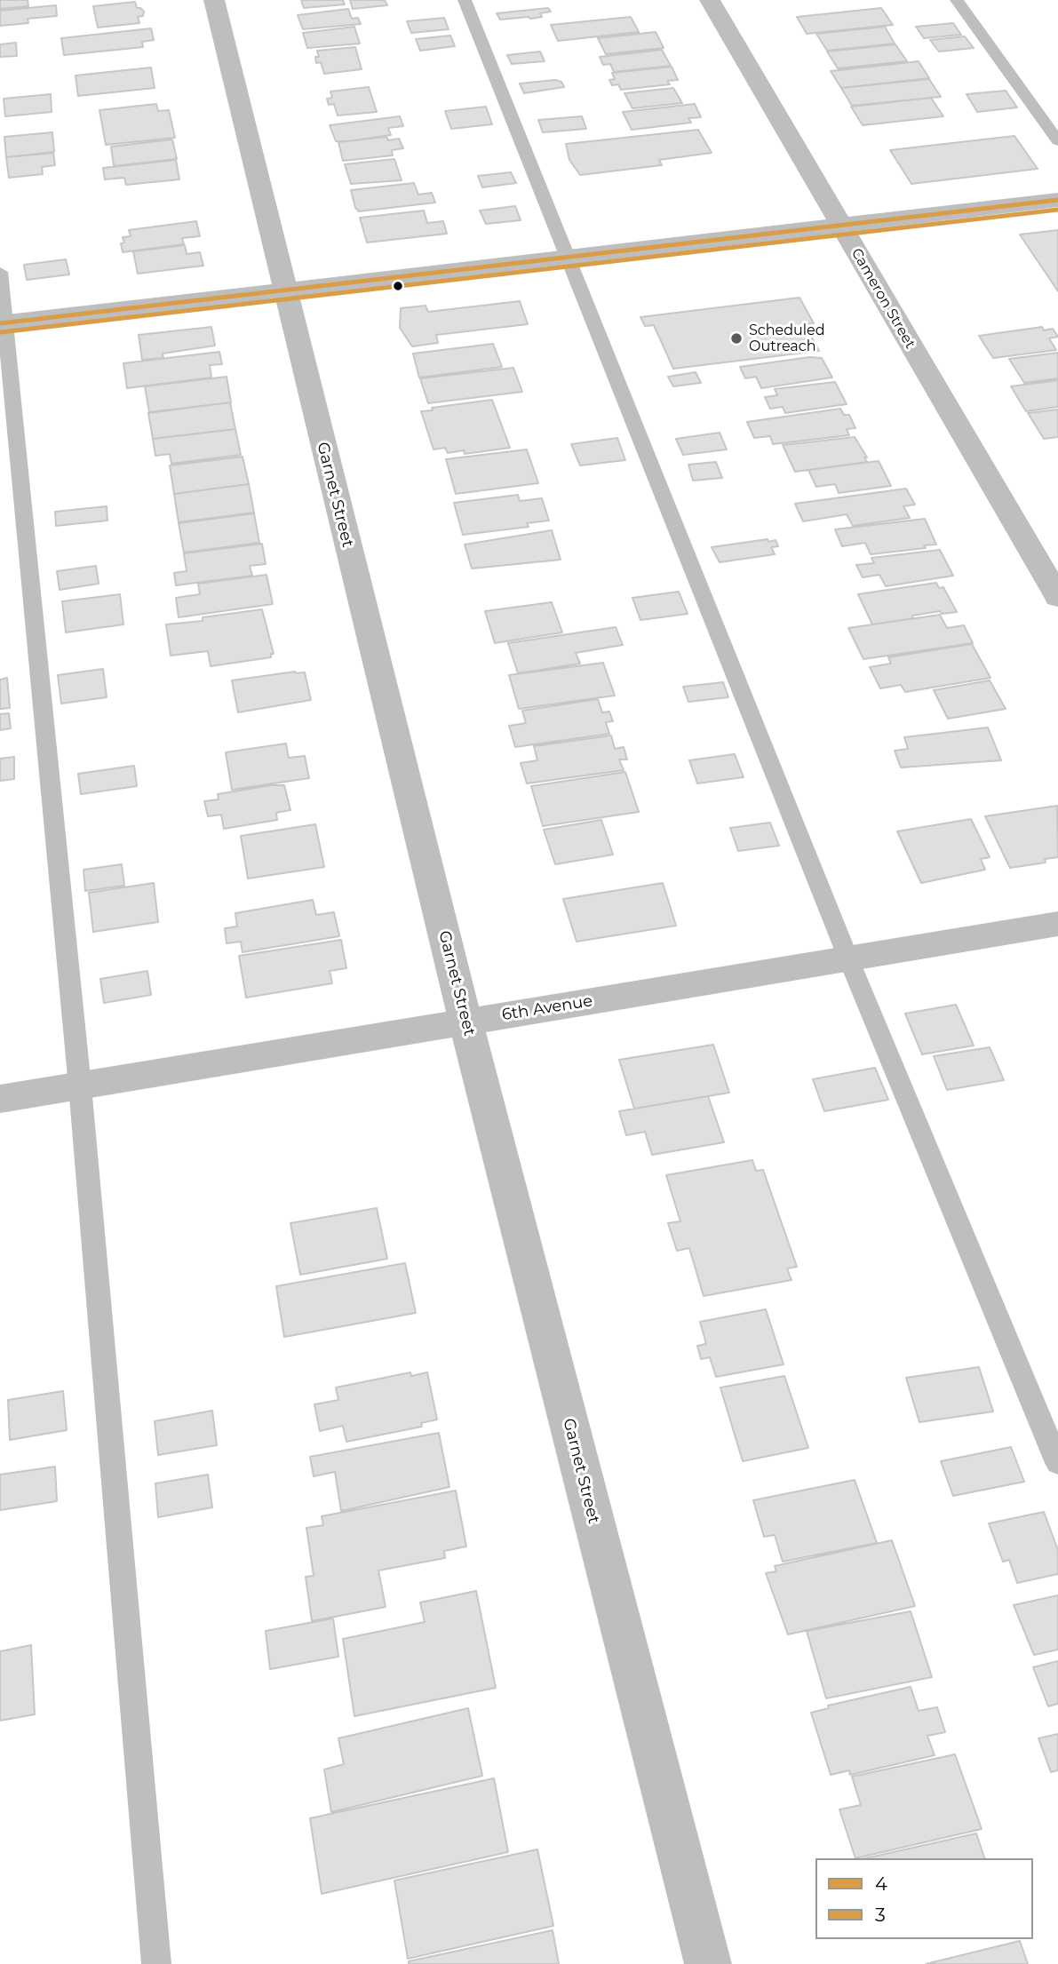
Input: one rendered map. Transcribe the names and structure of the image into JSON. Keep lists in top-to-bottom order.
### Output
{
  "streets": {
    "street": ["Cameron Street", "Garnet Street", "6th Avenue"]
  },
  "crossings": [
    ["Garnet Street", "6th Avenue"]
  ],
  "places": ["Scheduled Outreach"],
  "lines": ["transit line 4", "transit line 3"],
  "legend": ["4", "3"]
}
